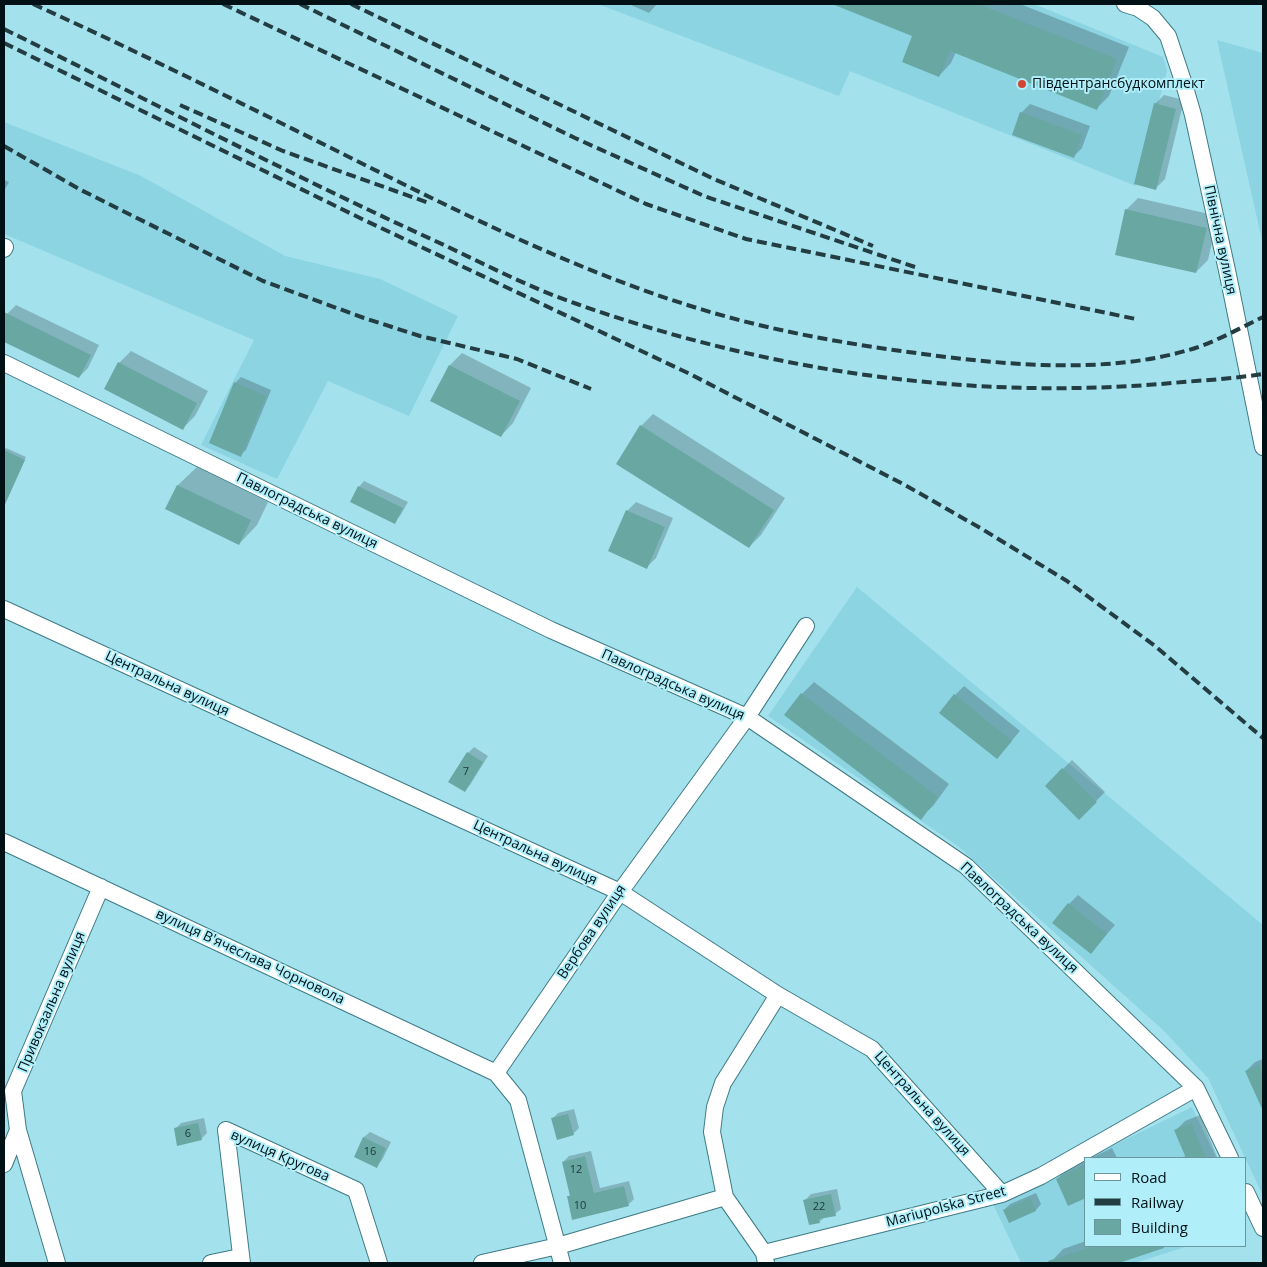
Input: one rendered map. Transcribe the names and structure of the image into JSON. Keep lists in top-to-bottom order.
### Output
{
  "streets": {
    "street": [
      "Павлоградська вулиця",
      "Центральна вулиця",
      "Вербова вулиця",
      "вулиця В'ячеслава Чорновола",
      "Привокзальна вулиця",
      "вулиця Кругова",
      "Mariupolska Street"
    ]
  },
  "crossings": [
    ["Павлоградська вулиця", "Вербова вулиця"],
    ["Павлоградська вулиця", "Mariupolska Street"],
    ["Центральна вулиця", "Вербова вулиця"],
    ["Центральна вулиця", "Mariupolska Street"],
    ["Вербова вулиця", "вулиця В'ячеслава Чорновола"],
    ["вулиця В'ячеслава Чорновола", "Привокзальна вулиця"]
  ],
  "places": ["Південтрансбудкомплект"],
  "house_numbers": [
    "7",
    "6",
    "16",
    "12",
    "10",
    "22"
  ],
  "legend": ["Road", "Railway", "Building"]
}
